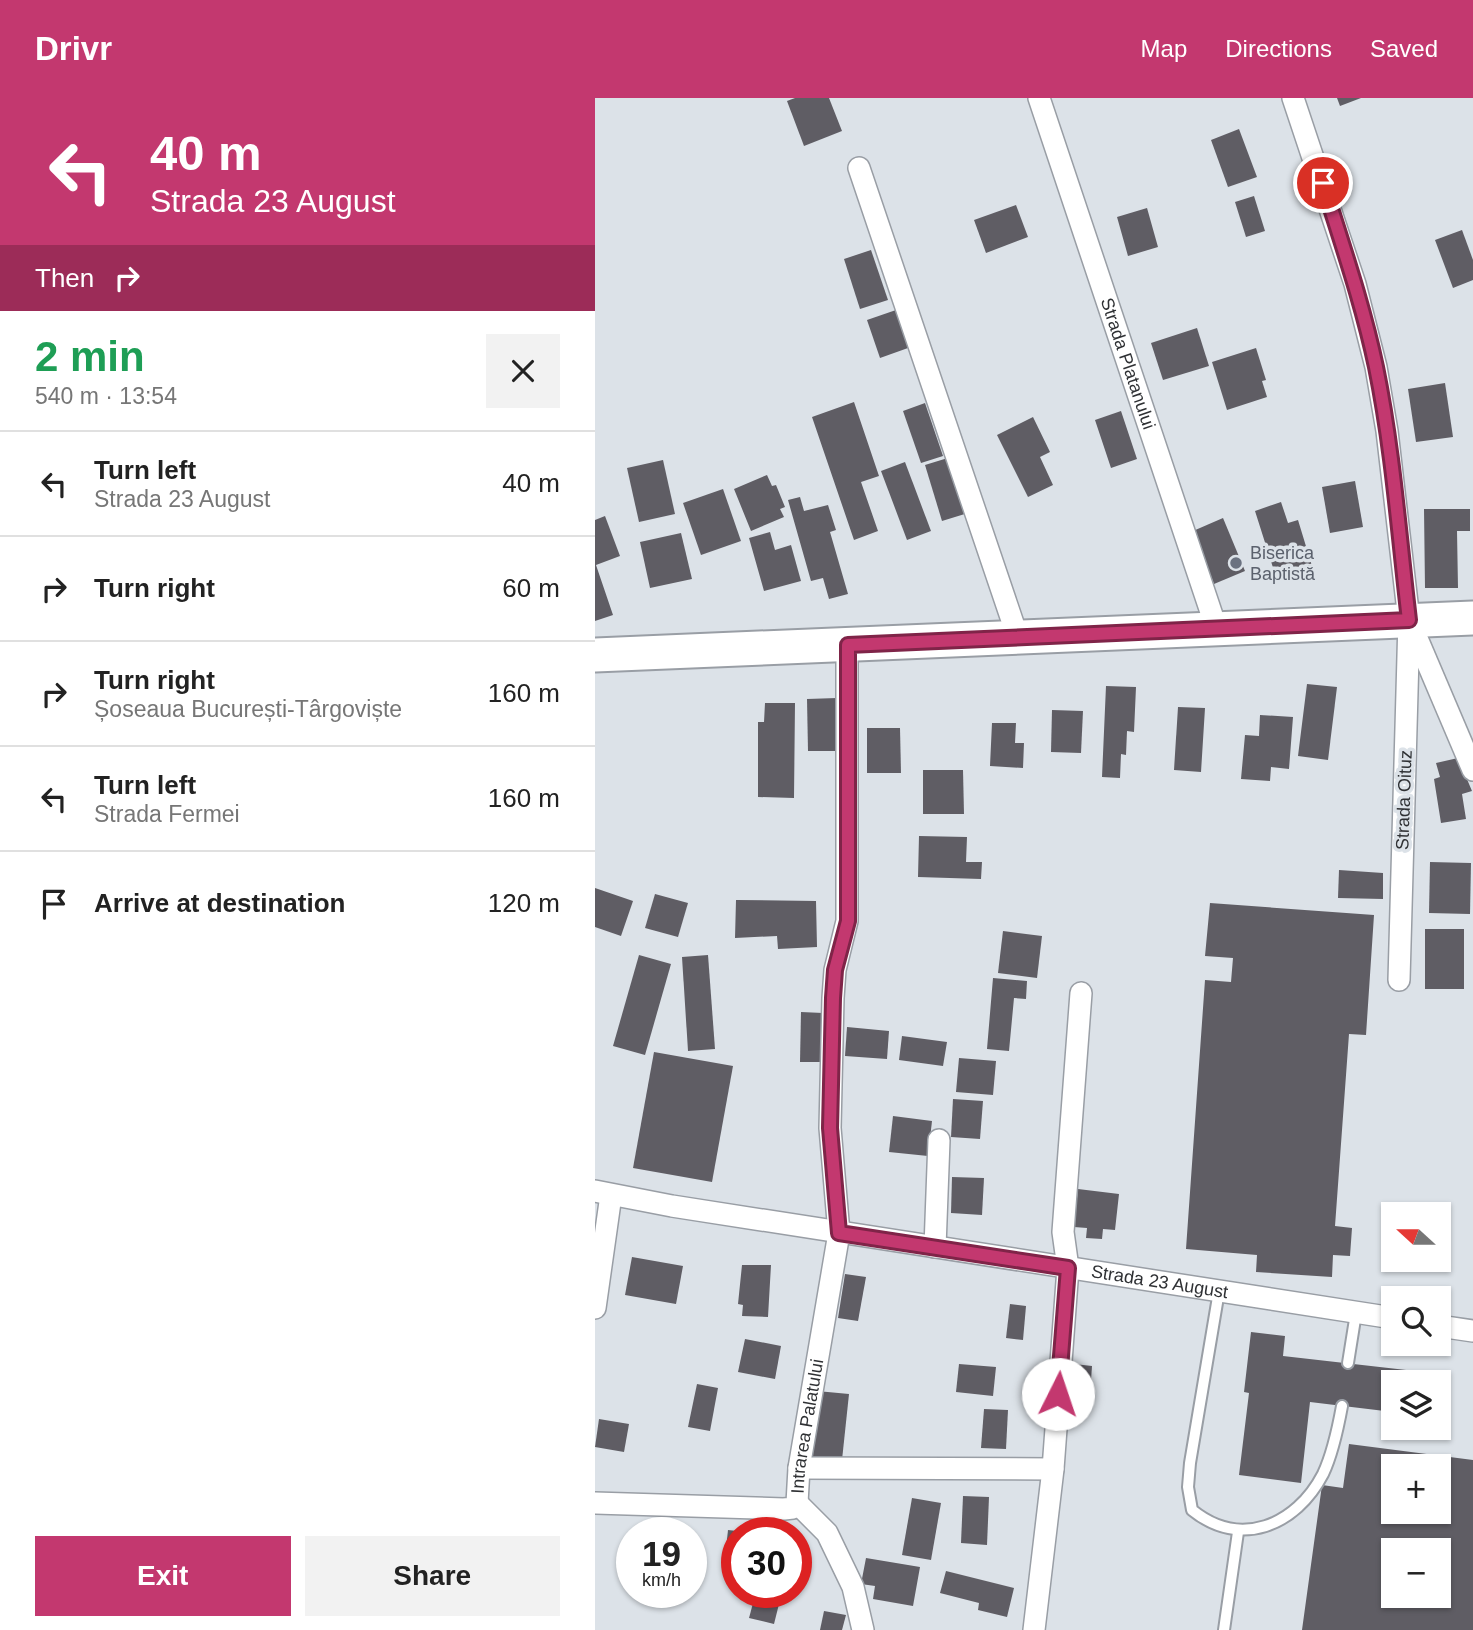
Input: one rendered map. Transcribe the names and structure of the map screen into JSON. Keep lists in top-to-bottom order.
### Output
{
  "streets": {
    "street": [
      "Strada Platanului",
      "Strada Oituz",
      "Strada 23 August",
      "Intrarea Palatului"
    ]
  },
  "crossings": [
    ["Strada 23 August", "Intrarea Palatului"]
  ],
  "places": ["Biserica Baptistă"],
  "north": "left",
  "page": {
    "header": "Drivr",
    "nav": ["Map", "Directions", "Saved"],
    "turn": ["40 m", "Strada 23 August"],
    "then": "Then",
    "heading": ["2 min", "540 m · 13:54"],
    "list": [
      {
        "name": "Turn left",
        "note": "Strada 23 August",
        "value": "40 m"
      },
      {
        "name": "Turn right",
        "value": "60 m"
      },
      {
        "name": "Turn right",
        "note": "Șoseaua București-Târgoviște",
        "value": "160 m"
      },
      {
        "name": "Turn left",
        "note": "Strada Fermei",
        "value": "160 m"
      },
      {
        "name": "Arrive at destination",
        "value": "120 m"
      }
    ],
    "map_buttons": ["+", "−"],
    "speed": "19 km/h",
    "limit": "30",
    "buttons": ["Exit", "Share"]
  }
}
